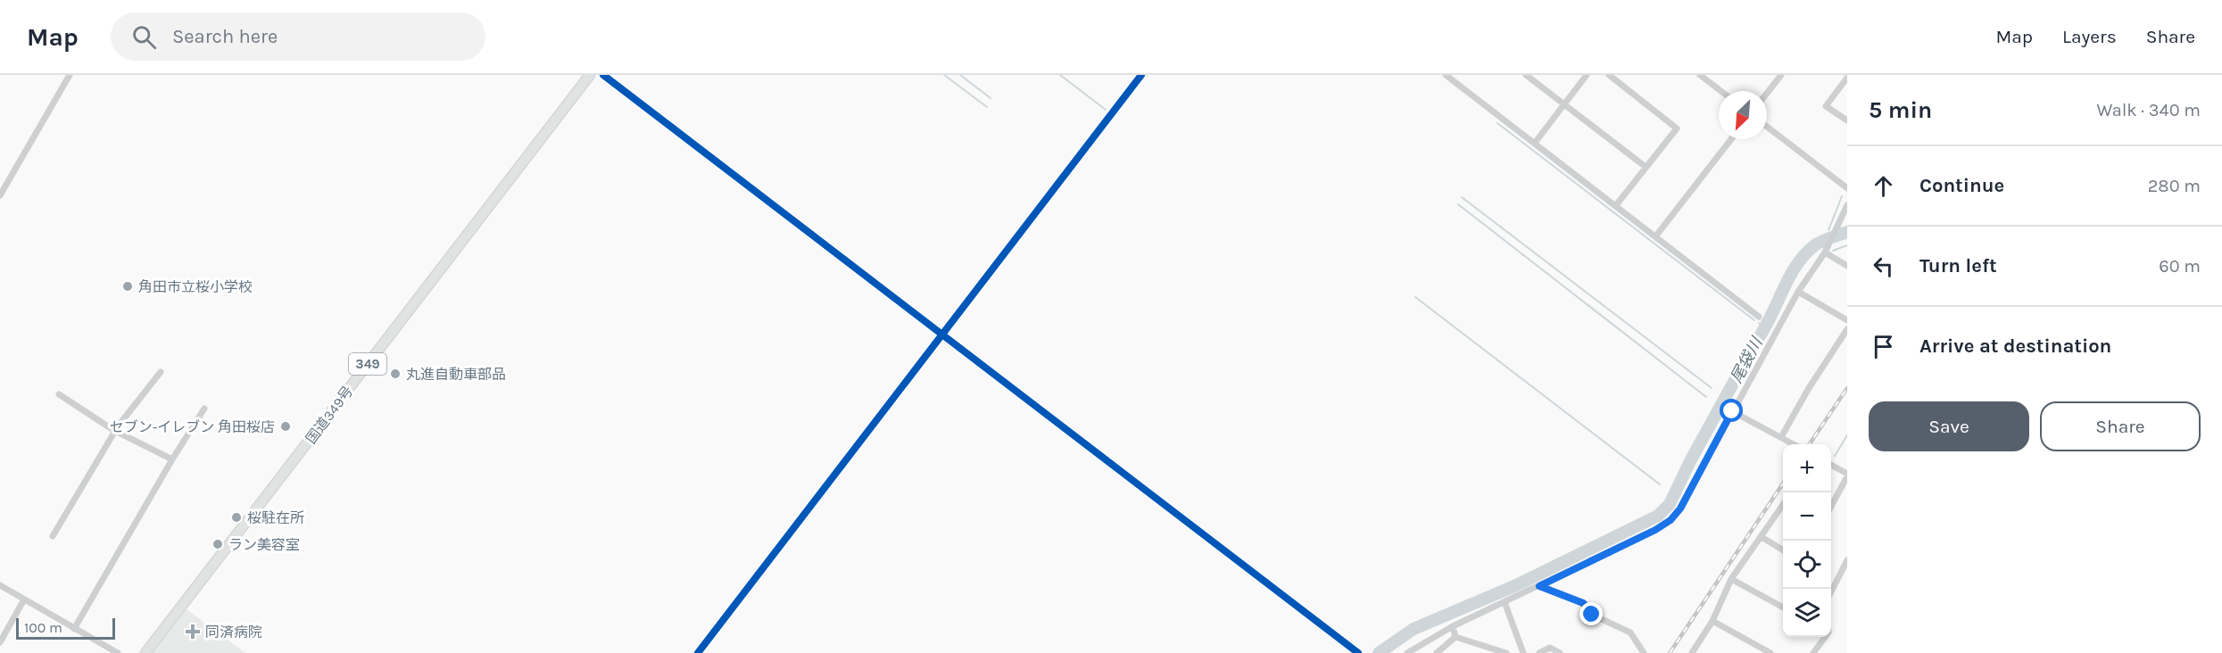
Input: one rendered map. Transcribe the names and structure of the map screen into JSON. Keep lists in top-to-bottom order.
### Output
{
  "streets": {
    "highway": ["349", "国道349号"]
  },
  "water": ["尾袋川"],
  "places": {
    "other": [
      "角田市立桜小学校",
      "丸進自動車部品",
      "セブン-イレブン 角田桜店",
      "桜駐在所",
      "ラン美容室"
    ],
    "health": ["同済病院"]
  },
  "scale_bar": "100 m",
  "north": "bottom left",
  "page": {
    "header": "Map",
    "search": "Search here",
    "nav": ["Map", "Layers", "Share"],
    "heading": ["5 min", "Walk · 340 m"],
    "list": [
      ["Continue", "280 m"],
      ["Turn left", "60 m"],
      "Arrive at destination"
    ],
    "buttons": ["Save", "Share"],
    "map_buttons": ["+", "−"],
    "scale": "100 m"
  }
}
